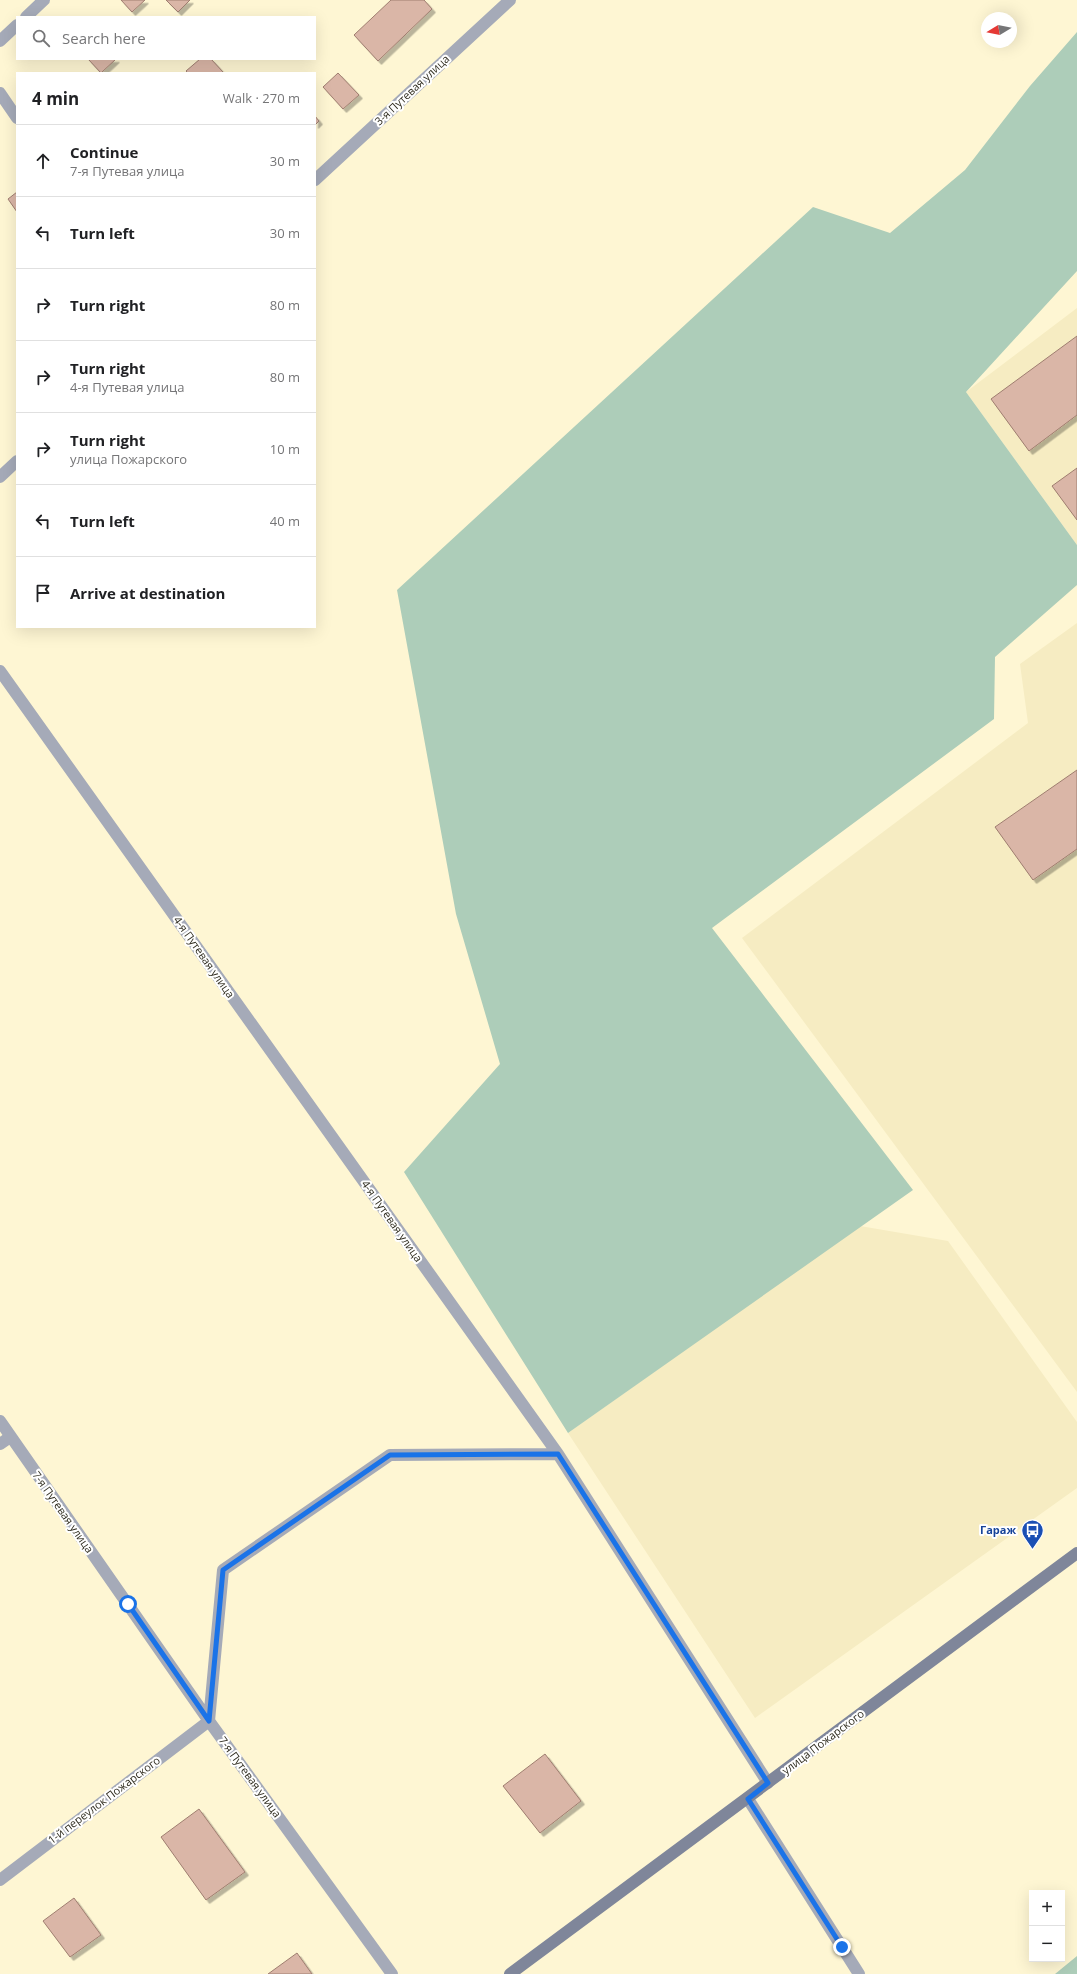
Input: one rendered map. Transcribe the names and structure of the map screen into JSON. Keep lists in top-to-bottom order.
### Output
{
  "streets": {
    "street": [
      "3-я Путевая улица",
      "4-я Путевая улица",
      "7-я Путевая улица",
      "улица Пожарского",
      "1-й переулок Пожарского"
    ]
  },
  "crossings": [
    ["4-я Путевая улица", "улица Пожарского"],
    ["7-я Путевая улица", "1-й переулок Пожарского"]
  ],
  "places": {
    "bus stop": ["Гараж"]
  },
  "north": "left",
  "page": {
    "search": "Search here",
    "heading": ["4 min", "Walk · 270 m"],
    "list": [
      ["Continue", "7-я Путевая улица", "30 m"],
      ["Turn left", "30 m"],
      ["Turn right", "80 m"],
      ["Turn right", "4-я Путевая улица", "80 m"],
      ["Turn right", "улица Пожарского", "10 m"],
      ["Turn left", "40 m"],
      "Arrive at destination"
    ],
    "map_buttons": ["+", "−"]
  }
}
